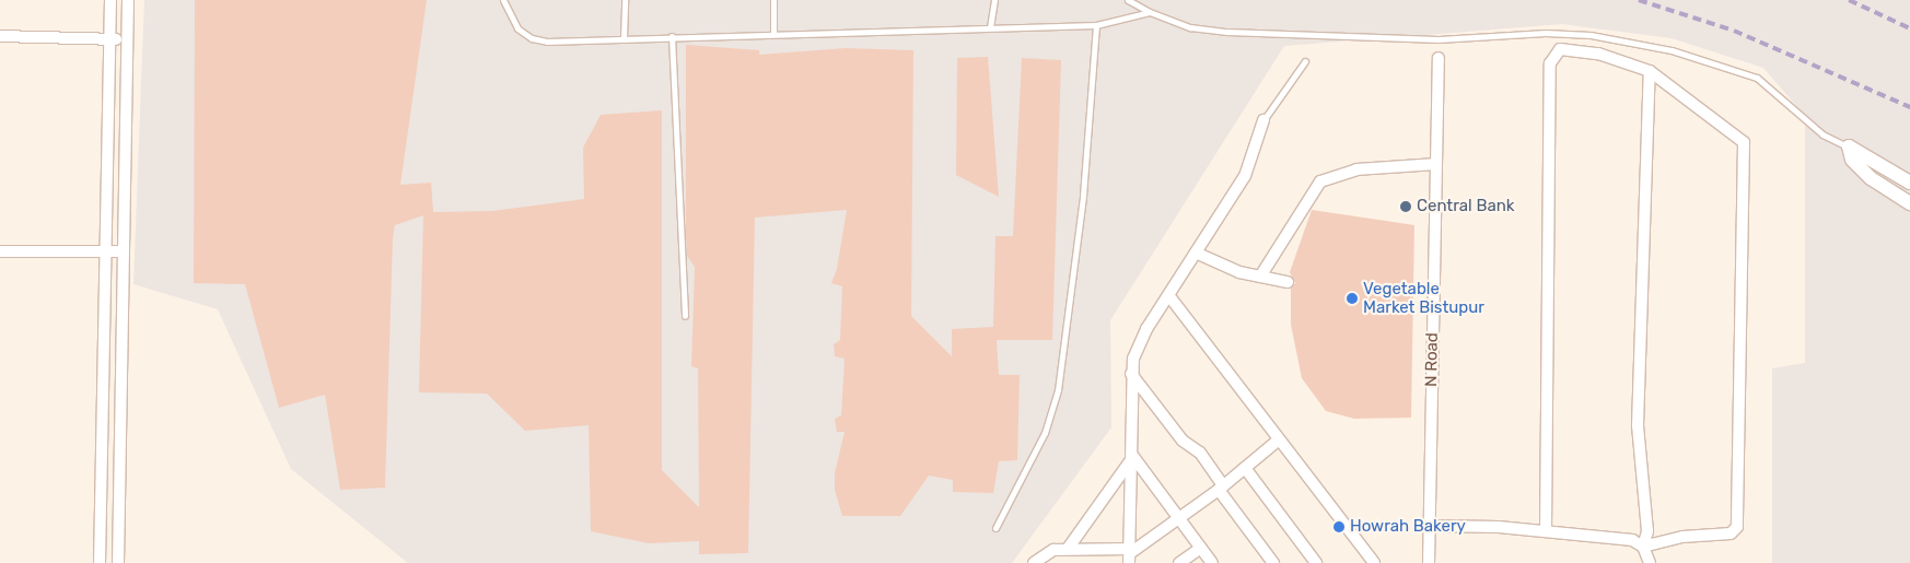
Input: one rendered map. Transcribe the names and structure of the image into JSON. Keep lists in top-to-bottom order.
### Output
{
  "streets": {
    "street": ["N Road"]
  },
  "places": ["Central Bank", "Vegetable Market Bistupur", "Howrah Bakery"]
}
